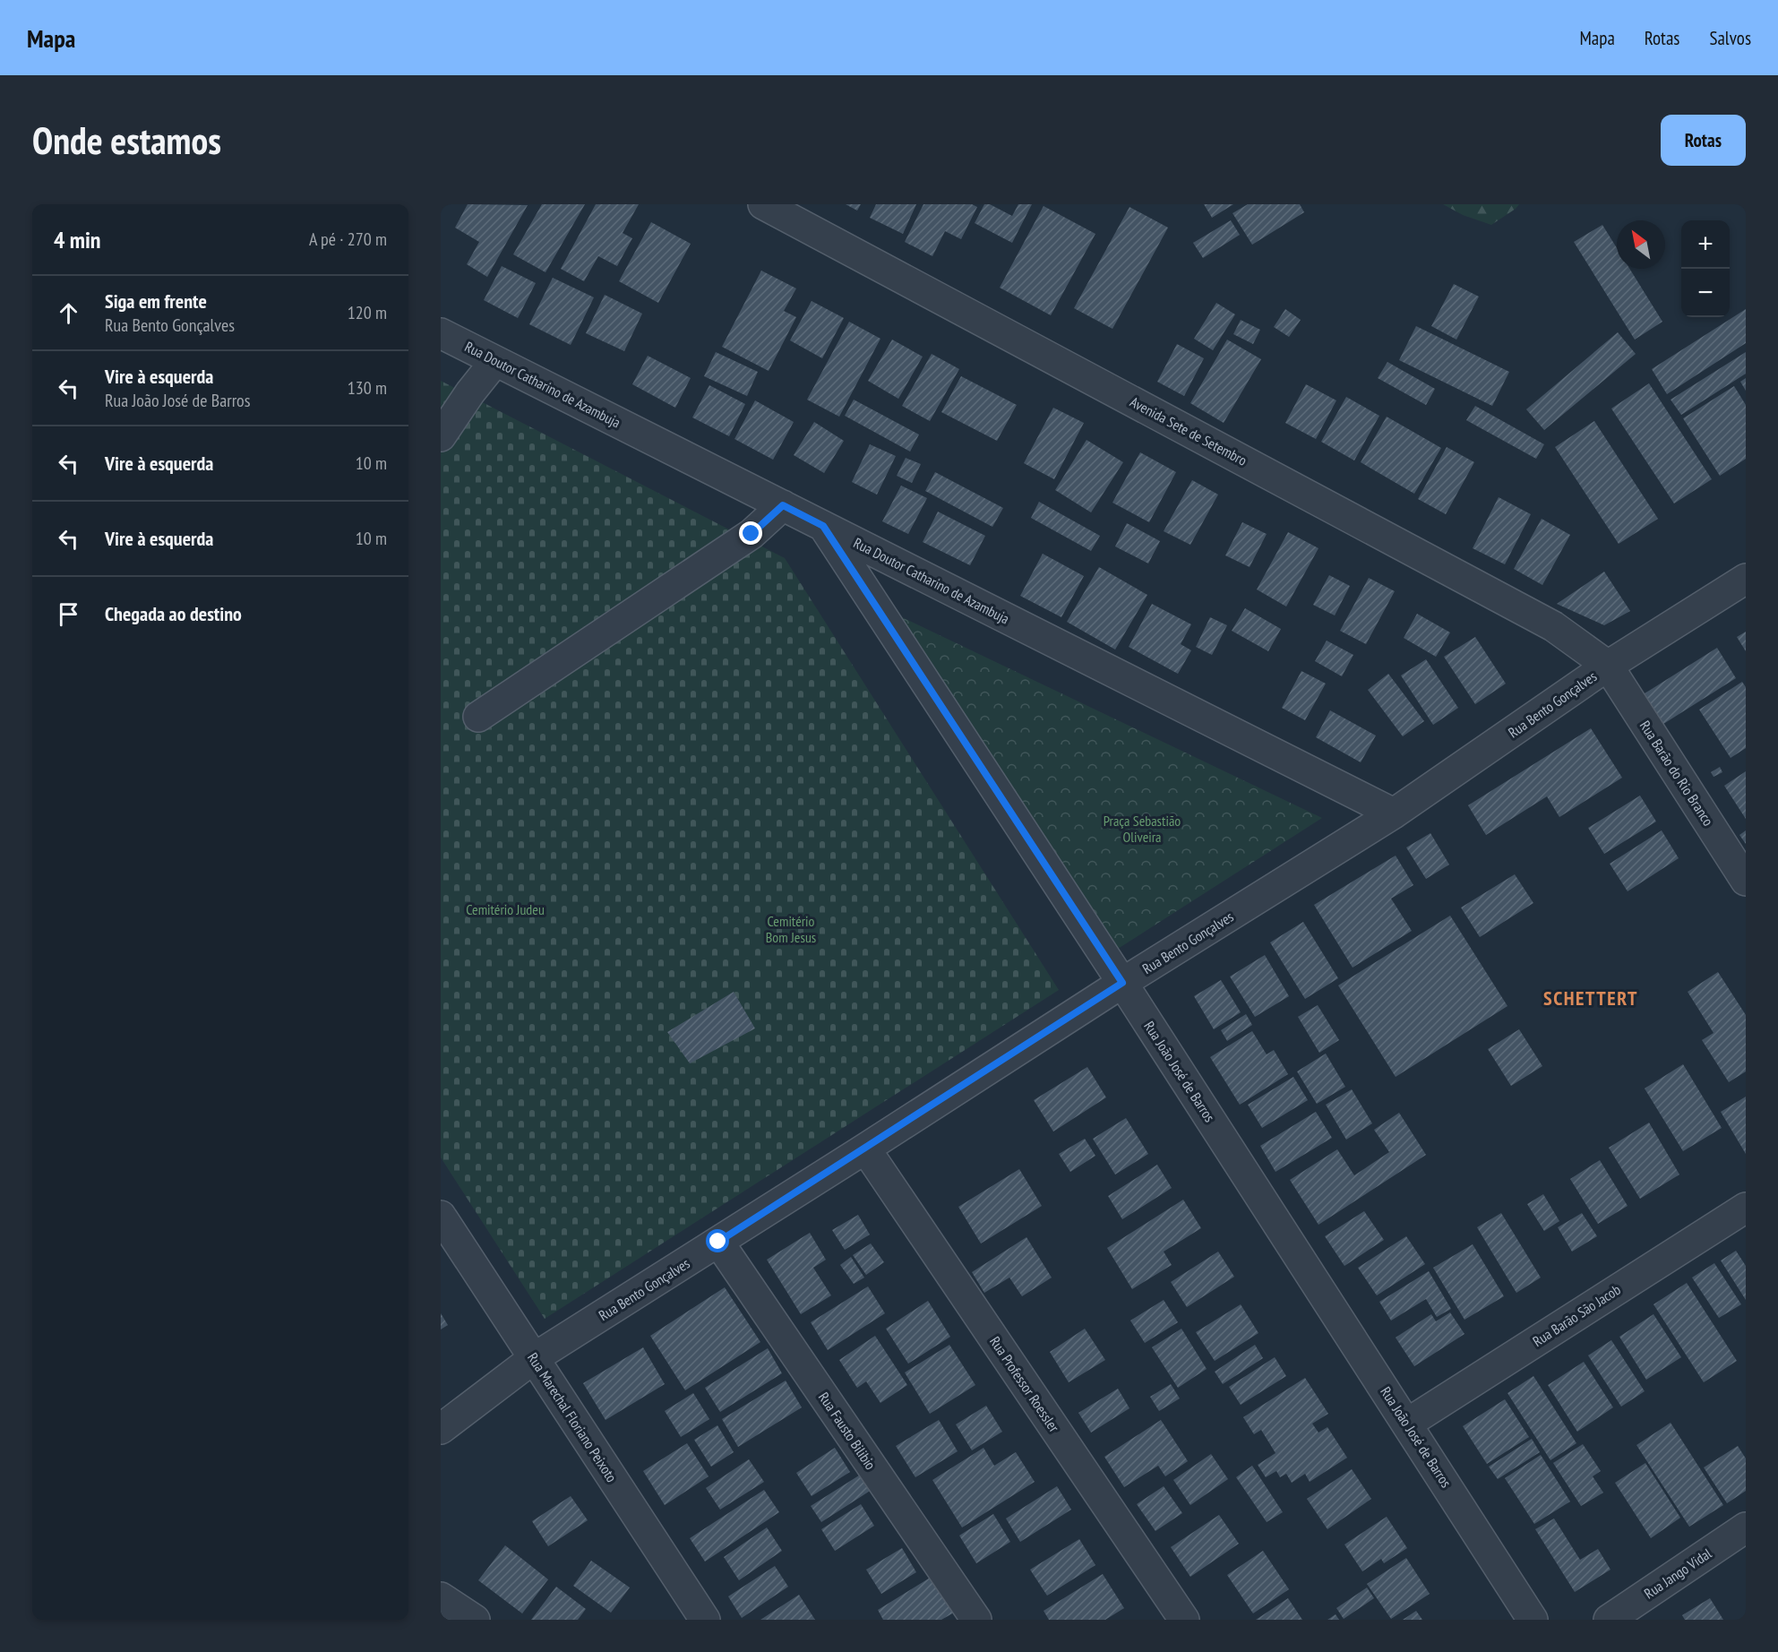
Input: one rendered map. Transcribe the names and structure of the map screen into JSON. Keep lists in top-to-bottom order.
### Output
{
  "streets": {
    "street": [
      "Rua Doutor Catharino de Azambuja",
      "Avenida Sete de Setembro",
      "Rua Bento Gonçalves",
      "Rua Barão do Rio Branco",
      "Rua João José de Barros",
      "Rua Barão São Jacob",
      "Rua Professor Roessler",
      "Rua Marechal Floriano Peixoto",
      "Rua Fausto Bilibio",
      "Rua Jango Vidal"
    ]
  },
  "crossings": [
    ["Rua Doutor Catharino de Azambuja", "Rua Bento Gonçalves"],
    ["Rua Doutor Catharino de Azambuja", "Rua João José de Barros"],
    ["Avenida Sete de Setembro", "Rua Bento Gonçalves"],
    ["Avenida Sete de Setembro", "Rua Barão do Rio Branco"],
    ["Rua Bento Gonçalves", "Rua Barão do Rio Branco"],
    ["Rua Bento Gonçalves", "Rua João José de Barros"],
    ["Rua Bento Gonçalves", "Rua Professor Roessler"],
    ["Rua Bento Gonçalves", "Rua Marechal Floriano Peixoto"],
    ["Rua Bento Gonçalves", "Rua Fausto Bilibio"],
    ["Rua João José de Barros", "Rua Barão São Jacob"]
  ],
  "districts": ["SCHETTERT"],
  "parks": ["Praça Sebastião Oliveira", "Cemitério Judeu", "Cemitério Bom Jesus"],
  "north": "top left",
  "page": {
    "header": "Mapa",
    "nav": ["Mapa", "Rotas", "Salvos"],
    "buttons": "Rotas",
    "title": "Onde estamos",
    "heading": ["4 min", "A pé · 270 m"],
    "map_buttons": ["+", "−"],
    "list": [
      ["Siga em frente", "Rua Bento Gonçalves", "120 m"],
      ["Vire à esquerda", "Rua João José de Barros", "130 m"],
      ["Vire à esquerda", "10 m"],
      ["Vire à esquerda", "10 m"],
      "Chegada ao destino"
    ]
  }
}
